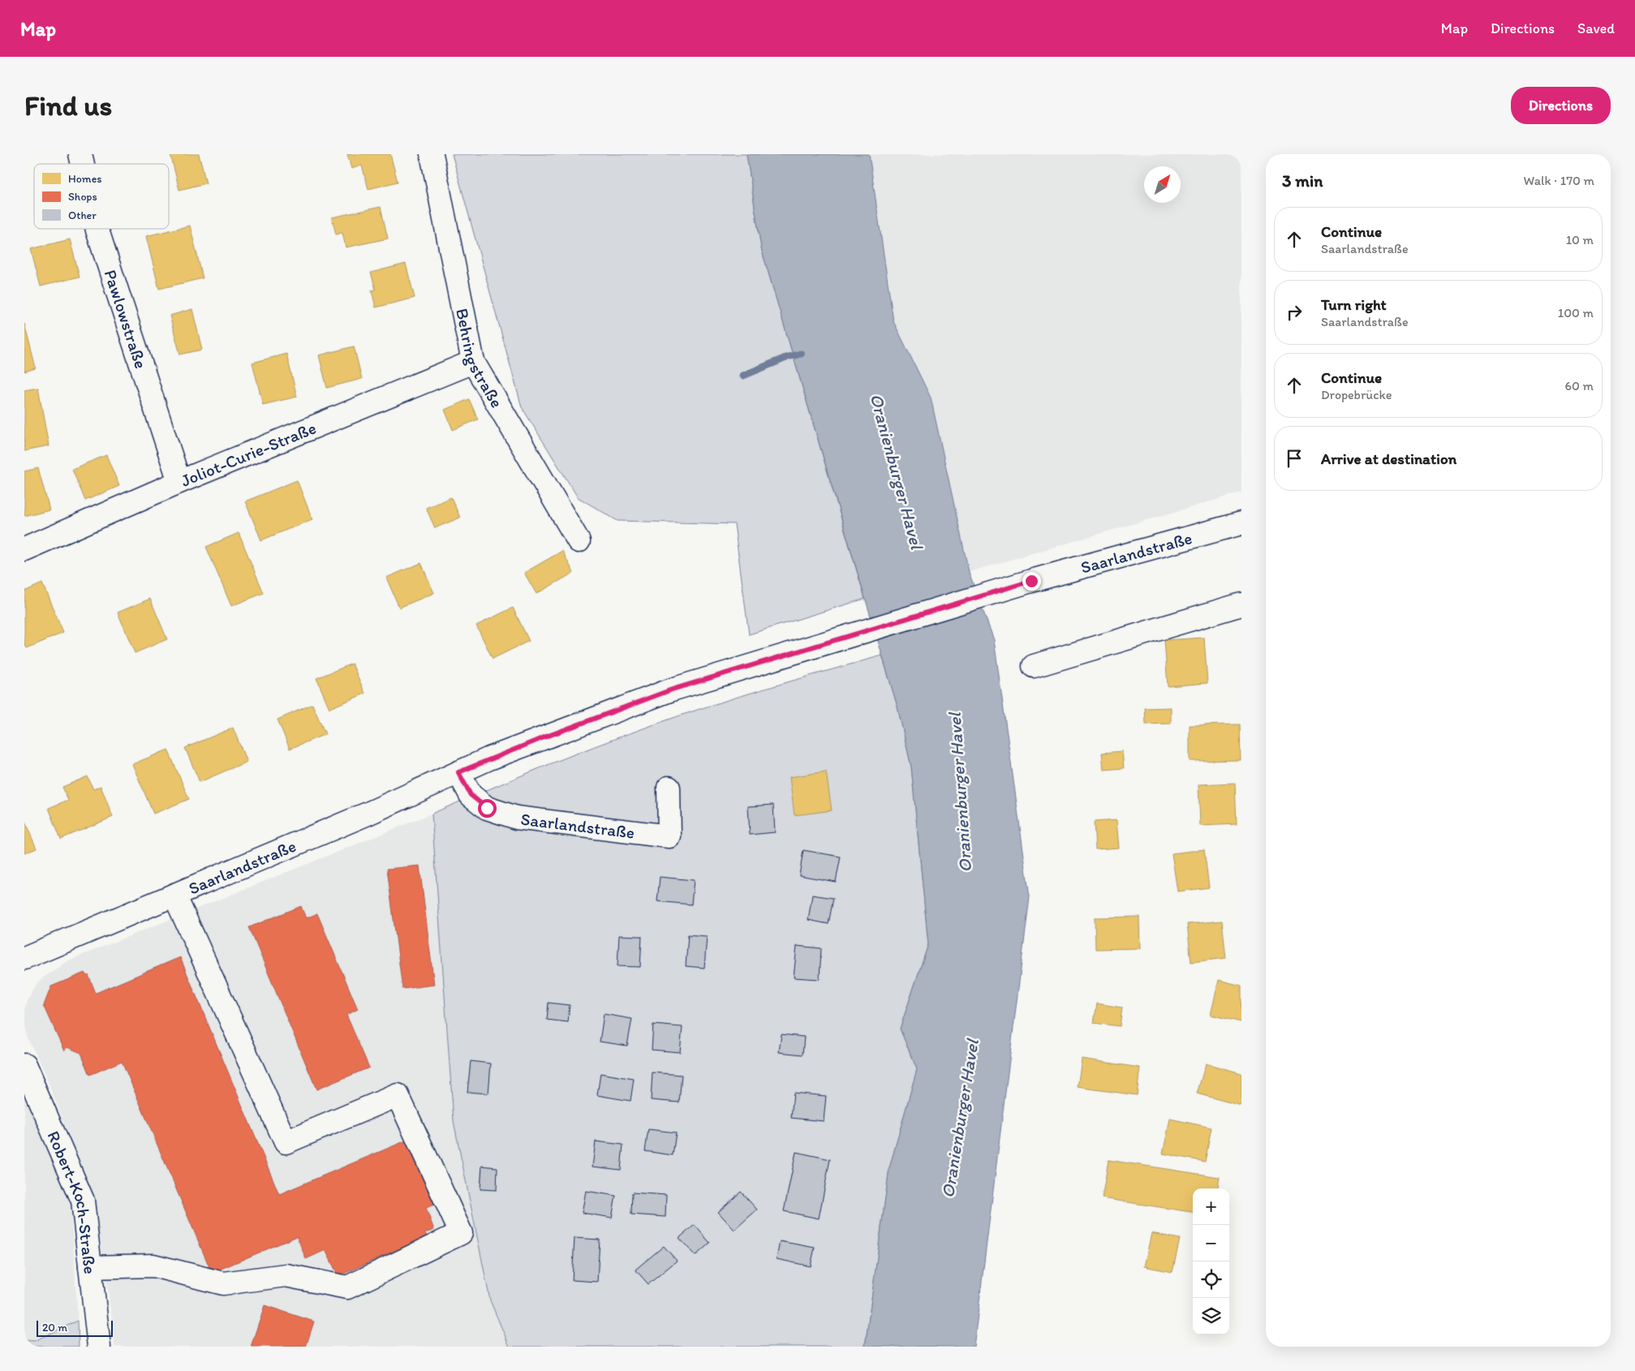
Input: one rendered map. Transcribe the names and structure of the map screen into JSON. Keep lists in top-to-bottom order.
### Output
{
  "streets": {
    "street": [
      "Pawlowstraße",
      "Behringstraße",
      "Joliot-Curie-Straße",
      "Saarlandstraße",
      "Robert-Koch-Straße"
    ]
  },
  "crossings": [
    ["Pawlowstraße", "Joliot-Curie-Straße"],
    ["Behringstraße", "Joliot-Curie-Straße"]
  ],
  "water": ["Oranienburger Havel"],
  "legend": ["Homes", "Shops", "Other"],
  "scale_bar": "20 m",
  "north": "top right",
  "page": {
    "header": "Map",
    "nav": ["Map", "Directions", "Saved"],
    "buttons": "Directions",
    "title": "Find us",
    "heading": ["3 min", "Walk · 170 m"],
    "list": [
      ["Continue", "Saarlandstraße", "10 m"],
      ["Turn right", "Saarlandstraße", "100 m"],
      ["Continue", "Dropebrücke", "60 m"],
      "Arrive at destination"
    ],
    "map_buttons": ["+", "−"],
    "scale": "20 m"
  }
}
